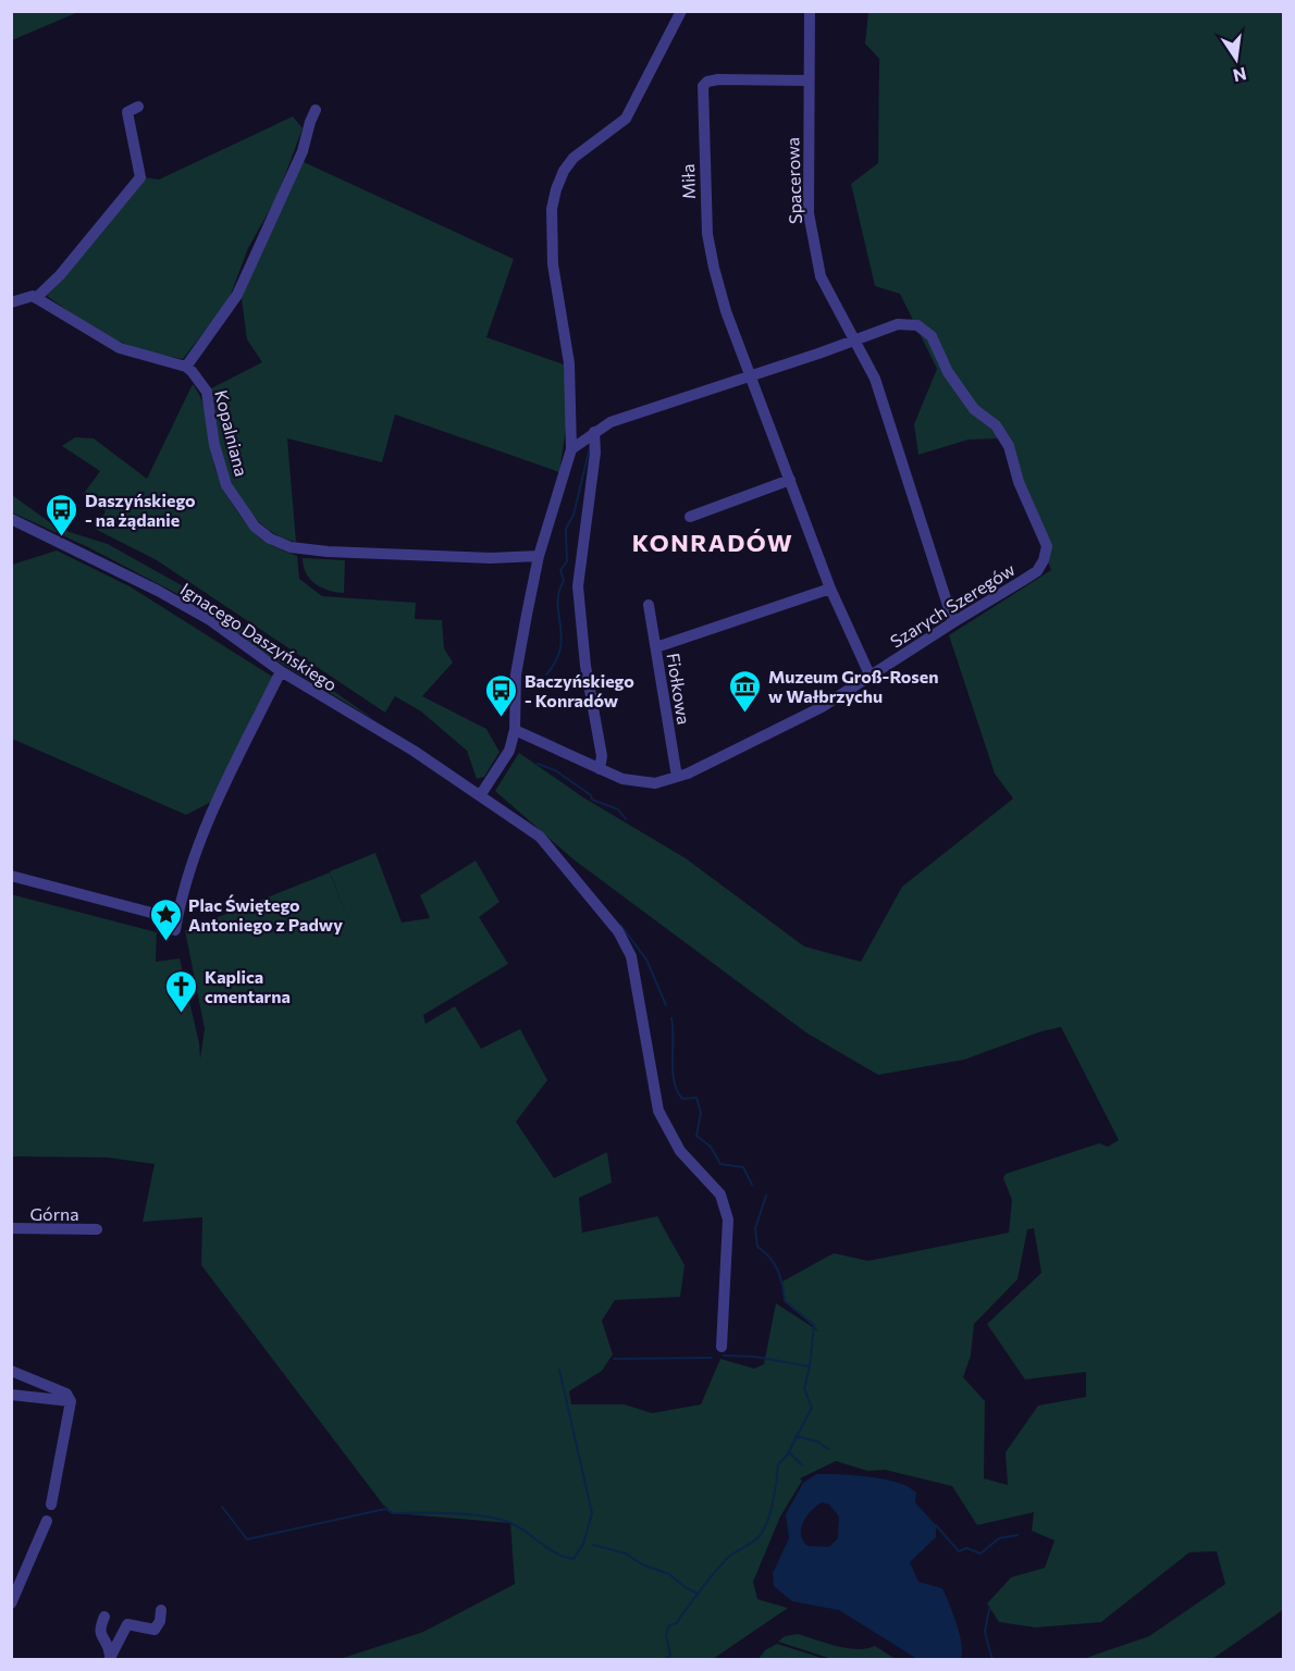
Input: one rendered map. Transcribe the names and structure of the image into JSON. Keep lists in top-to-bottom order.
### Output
{
  "streets": {
    "street": [
      "Spacerowa",
      "Miła",
      "Kopalniana",
      "Szarych Szeregów",
      "Ignacego Daszyńskiego",
      "Fiołkowa",
      "Górna"
    ]
  },
  "crossings": [
    ["Spacerowa", "Miła"],
    ["Spacerowa", "Szarych Szeregów"],
    ["Miła", "Szarych Szeregów"],
    ["Szarych Szeregów", "Fiołkowa"]
  ],
  "districts": ["KONRADÓW"],
  "places": {
    "bus stop": ["Daszyńskiego - na żądanie", "Baczyńskiego - Konradów"],
    "museum": ["Muzeum Groß-Rosen w Wałbrzychu"],
    "place": ["Plac Świętego Antoniego z Padwy"],
    "church": ["Kaplica cmentarna"]
  },
  "north": "bottom"
}
